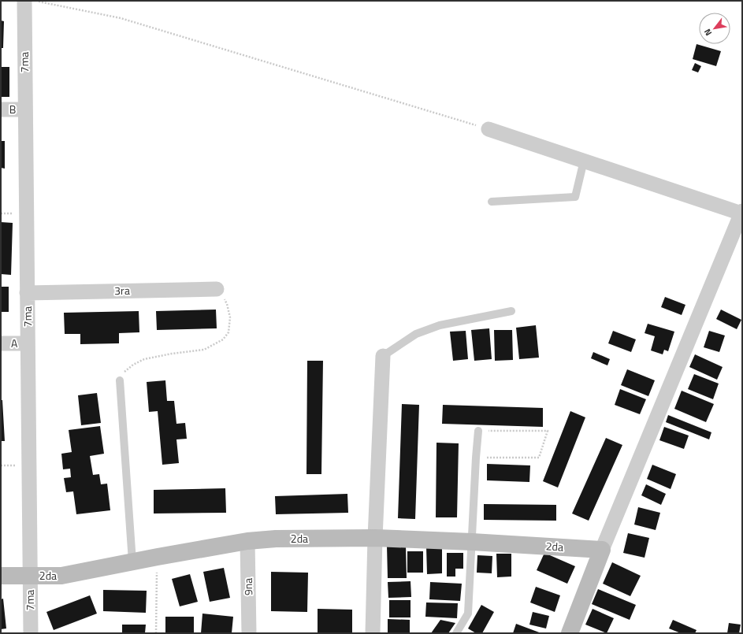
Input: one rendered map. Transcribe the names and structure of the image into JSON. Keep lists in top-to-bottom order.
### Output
{
  "streets": {
    "street": [
      "7ma",
      "B",
      "3ra",
      "A",
      "2da",
      "9na"
    ]
  },
  "crossings": [
    ["7ma", "B"],
    ["7ma", "3ra"],
    ["7ma", "A"],
    ["7ma", "2da"],
    ["2da", "9na"]
  ],
  "north": "bottom left"
}
